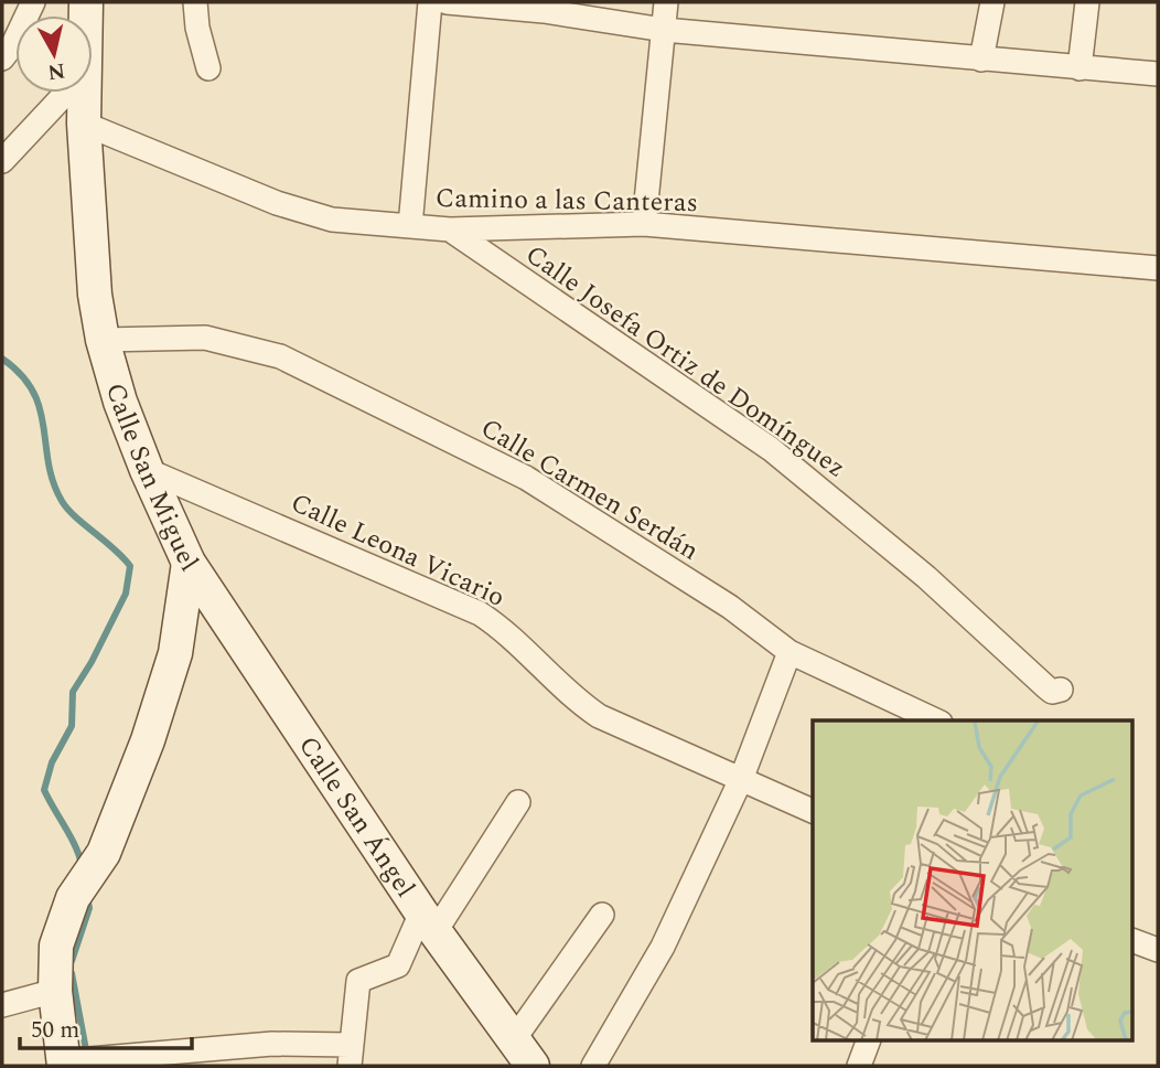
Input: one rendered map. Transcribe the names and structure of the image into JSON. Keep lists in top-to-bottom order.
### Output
{
  "streets": {
    "street": [
      "Camino a las Canteras",
      "Calle Josefa Ortiz de Domínguez",
      "Calle San Miguel",
      "Calle Carmen Serdán",
      "Calle Leona Vicario",
      "Calle San Ángel"
    ]
  },
  "crossings": [
    ["Camino a las Canteras", "Calle Josefa Ortiz de Domínguez"],
    ["Camino a las Canteras", "Calle San Miguel"],
    ["Calle San Miguel", "Calle Carmen Serdán"],
    ["Calle San Miguel", "Calle Leona Vicario"],
    ["Calle San Miguel", "Calle San Ángel"]
  ],
  "scale_bar": "50 m",
  "north": "bottom"
}
